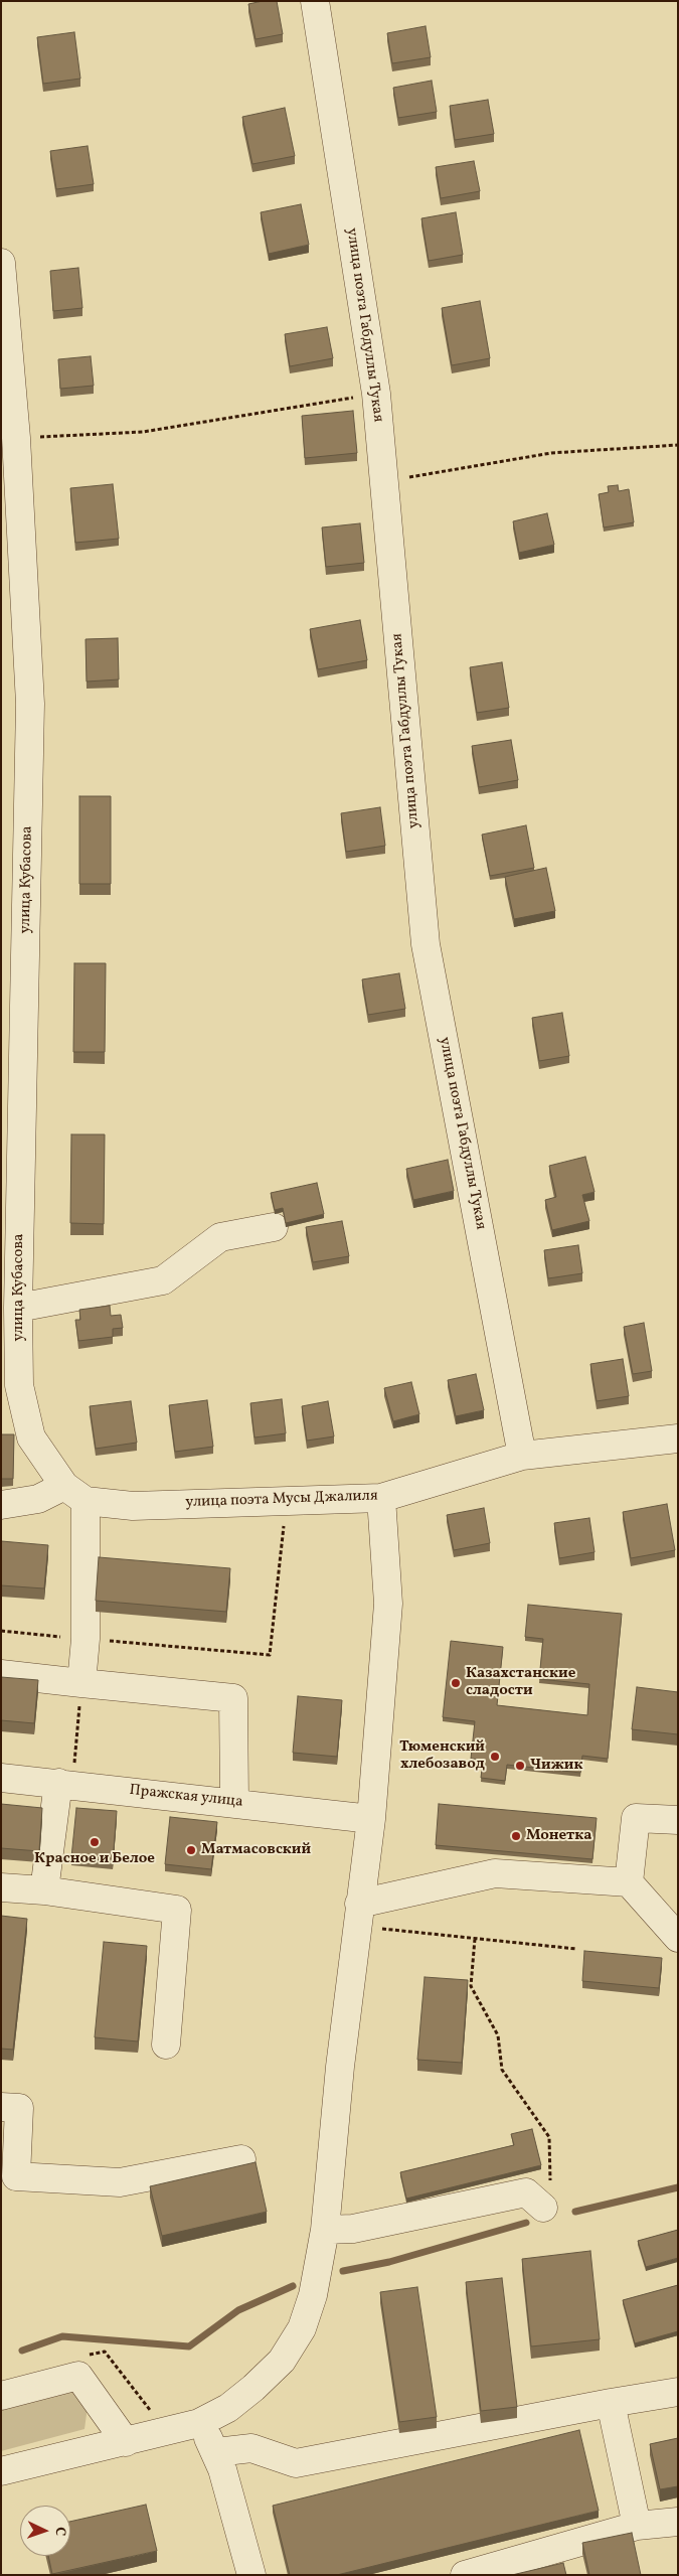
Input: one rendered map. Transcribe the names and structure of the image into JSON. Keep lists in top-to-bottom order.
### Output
{
  "streets": {
    "street": [
      "улица поэта Габдуллы Тукая",
      "улица Кубасова",
      "улица поэта Мусы Джалиля",
      "Пражская улица"
    ]
  },
  "crossings": [
    ["улица поэта Габдуллы Тукая", "улица поэта Мусы Джалиля"],
    ["улица Кубасова", "улица поэта Мусы Джалиля"]
  ],
  "places": [
    "Казахстанские сладости",
    "Тюменский хлебозавод",
    "Чижик",
    "Монетка",
    "Красное и Белое",
    "Матмасовский"
  ],
  "north": "right"
}
